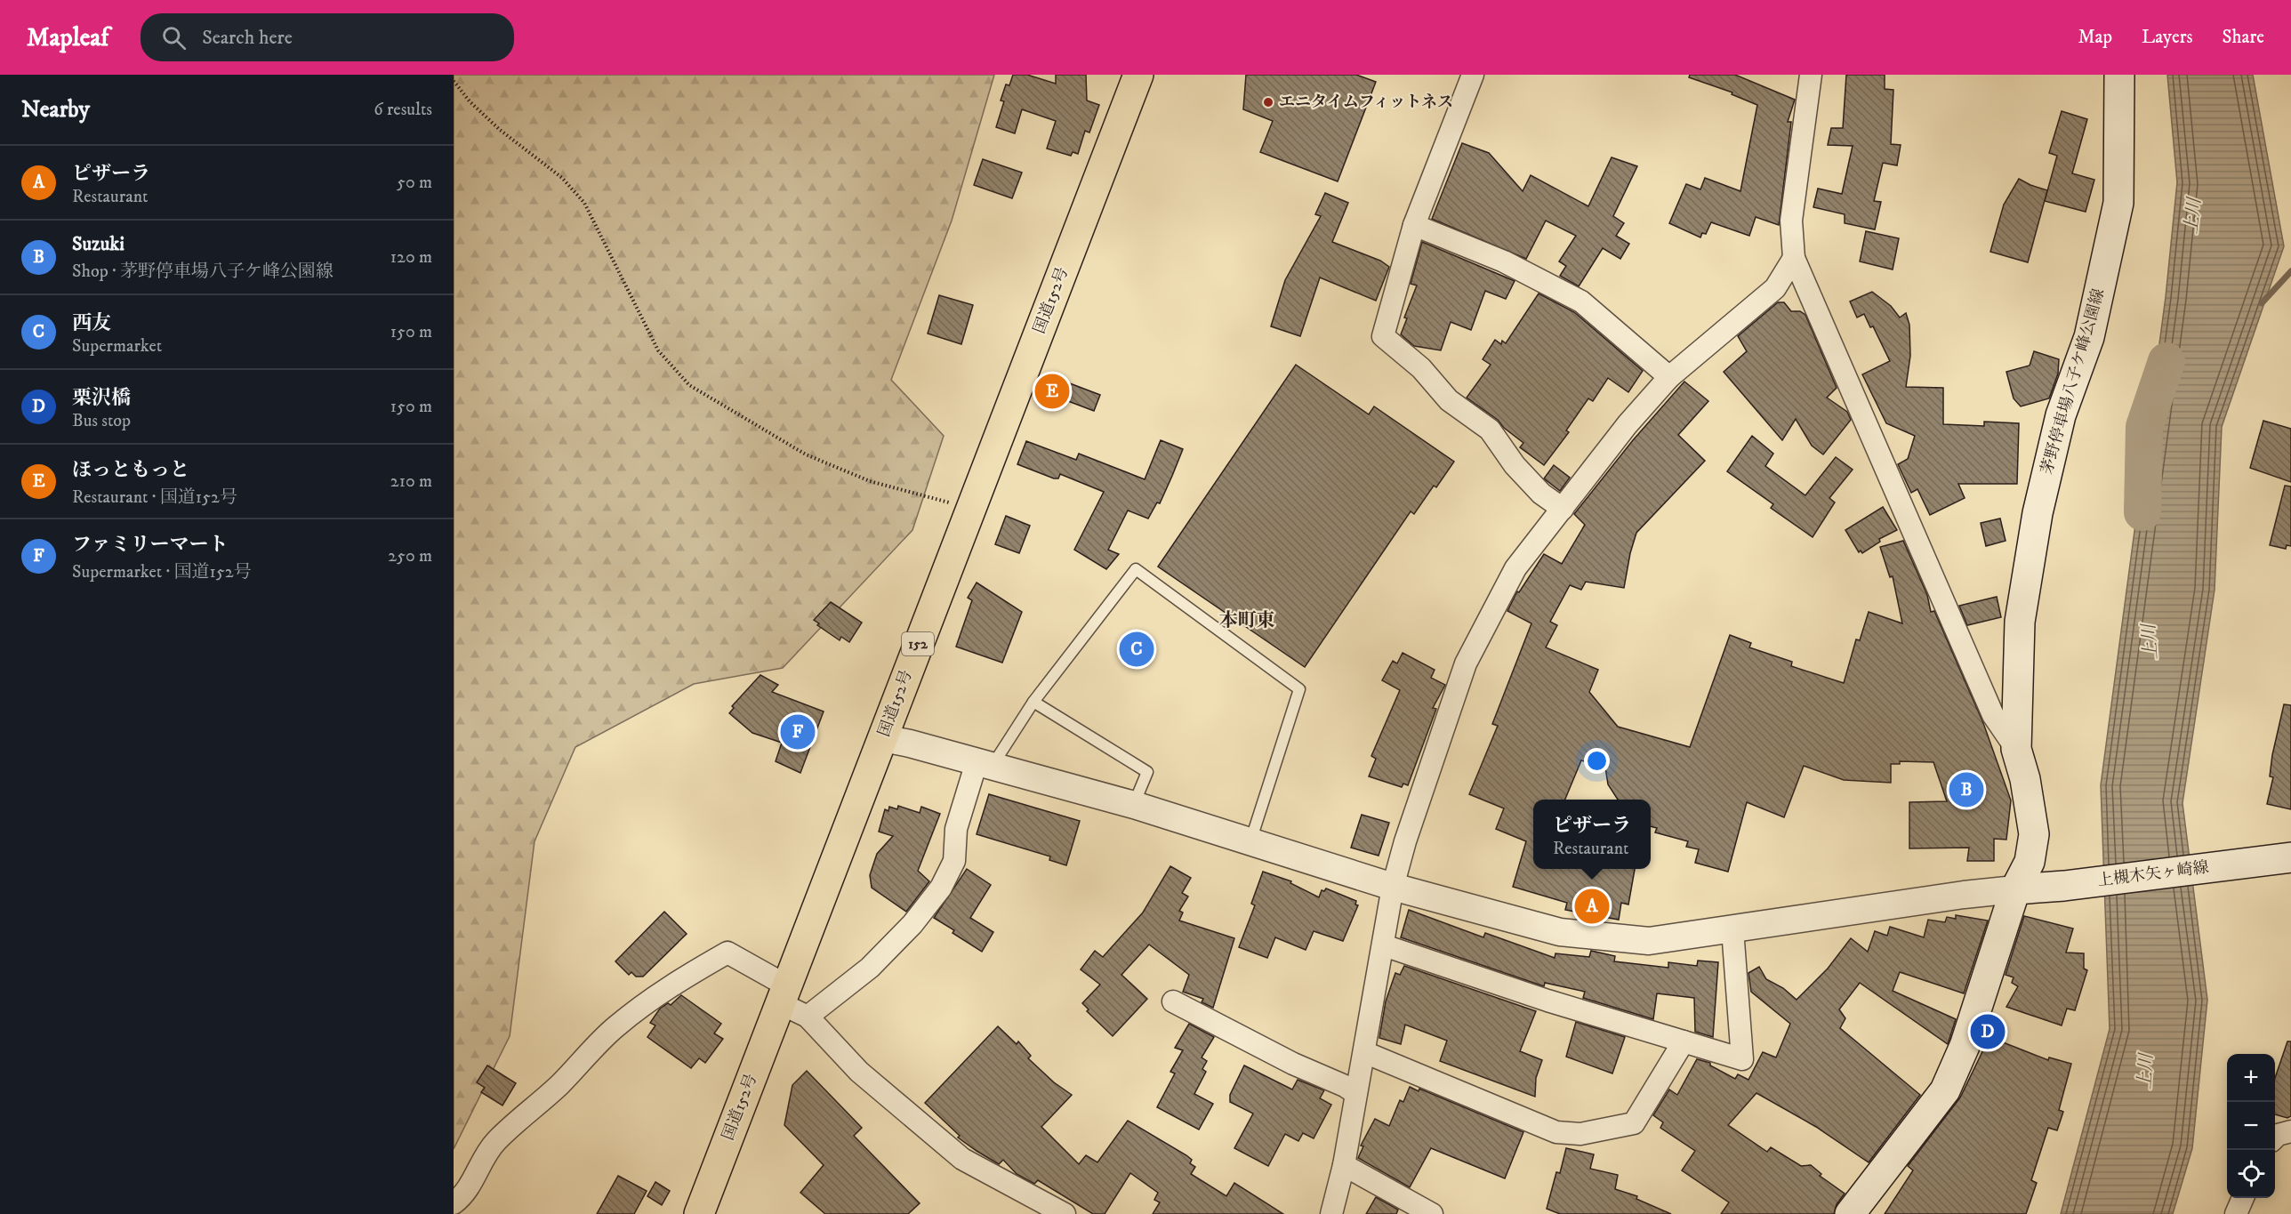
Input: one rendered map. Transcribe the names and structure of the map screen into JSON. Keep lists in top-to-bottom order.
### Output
{
  "streets": {
    "highway": ["国道152号", "152"],
    "main road": ["茅野停車場八子ケ峰公園線", "上槻木矢ヶ崎線"]
  },
  "crossings": [
    ["茅野停車場八子ケ峰公園線", "上槻木矢ヶ崎線"]
  ],
  "districts": ["本町東"],
  "water": ["上川"],
  "places": ["エニタイムフィットネス"],
  "page": {
    "header": "Mapleaf",
    "search": "Search here",
    "nav": ["Map", "Layers", "Share"],
    "heading": ["Nearby", "6 results"],
    "list": [
      {
        "mark": "A",
        "name": "ピザーラ",
        "note": "Restaurant",
        "value": "50 m"
      },
      {
        "mark": "B",
        "name": "Suzuki",
        "note": "Shop · 茅野停車場八子ケ峰公園線",
        "value": "120 m"
      },
      {
        "mark": "C",
        "name": "西友",
        "note": "Supermarket",
        "value": "150 m"
      },
      {
        "mark": "D",
        "name": "栗沢橋",
        "note": "Bus stop",
        "value": "150 m"
      },
      {
        "mark": "E",
        "name": "ほっともっと",
        "note": "Restaurant · 国道152号",
        "value": "210 m"
      },
      {
        "mark": "F",
        "name": "ファミリーマート",
        "note": "Supermarket · 国道152号",
        "value": "250 m"
      }
    ],
    "pins": [
      "E",
      "C",
      "F",
      "B",
      "A",
      "D"
    ],
    "popup": ["ピザーラ", "Restaurant"],
    "map_buttons": ["+", "−"]
  }
}
